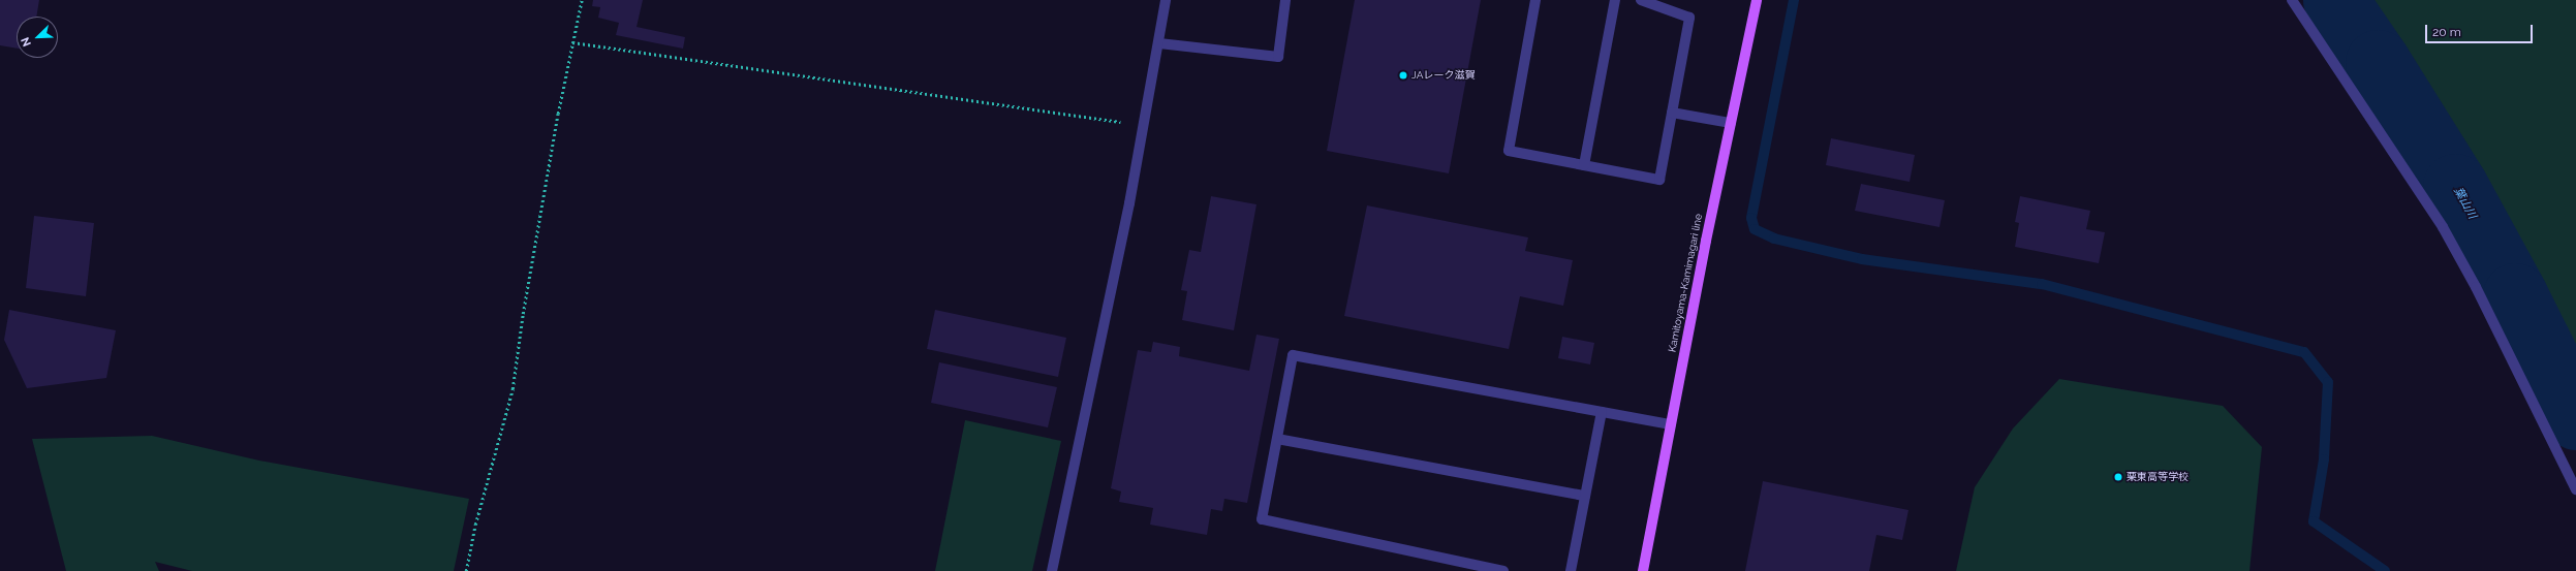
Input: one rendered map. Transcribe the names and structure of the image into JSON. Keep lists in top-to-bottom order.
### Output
{
  "streets": {
    "main road": ["Kamitoyama-Kamimagari line"]
  },
  "water": ["葉山川"],
  "places": ["JAレーク滋賀", "栗東高等学校"],
  "scale_bar": "20 m",
  "north": "bottom left"
}
